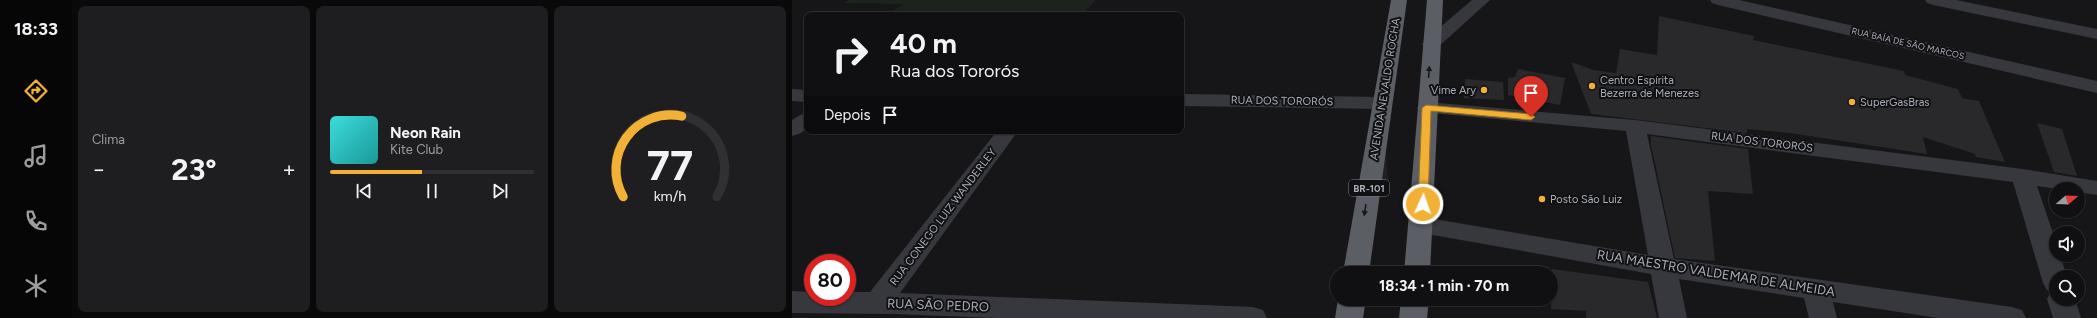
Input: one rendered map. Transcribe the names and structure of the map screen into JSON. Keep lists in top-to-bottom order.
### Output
{
  "streets": {
    "highway": ["AVENIDA NEVALDO ROCHA", "BR-101"],
    "street": [
      "RUA BAÍA DE SÃO MARCOS",
      "RUA DOS TORORÓS",
      "RUA CONEGO LUIZ WANDERLEY",
      "RUA MAESTRO VALDEMAR DE ALMEIDA",
      "RUA SÃO PEDRO"
    ]
  },
  "crossings": [
    ["AVENIDA NEVALDO ROCHA", "RUA DOS TORORÓS"],
    ["RUA CONEGO LUIZ WANDERLEY", "RUA SÃO PEDRO"]
  ],
  "places": [
    "Centro Espírita Bezerra de Menezes",
    "Vime Ary",
    "SuperGasBras",
    "Posto São Luiz"
  ],
  "north": "right",
  "page": {
    "tabs": "18:33",
    "tile": "Clima",
    "turn": ["40 m", "Rua dos Tororós"],
    "then": "Depois",
    "song": ["Neon Rain", "Kite Club"],
    "heat": ["−", "23°", "+"],
    "limit": "80",
    "trip": "18:34 · 1 min · 70 m",
    "gauge": ["77", "km/h"]
  }
}
